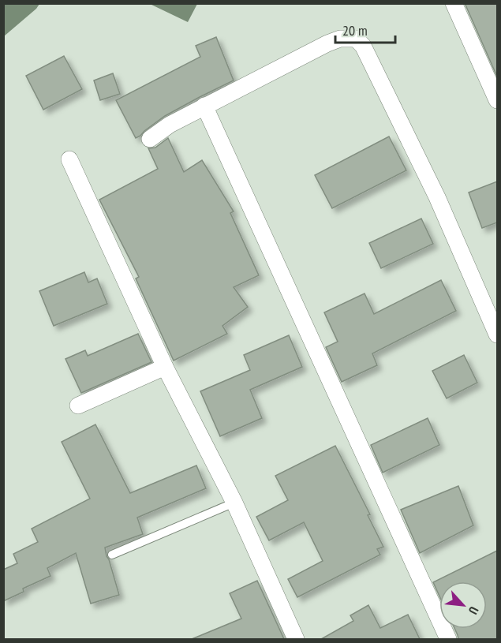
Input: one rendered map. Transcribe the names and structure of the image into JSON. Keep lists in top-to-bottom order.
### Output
{
  "scale_bar": "20 m",
  "north": "bottom right"
}
